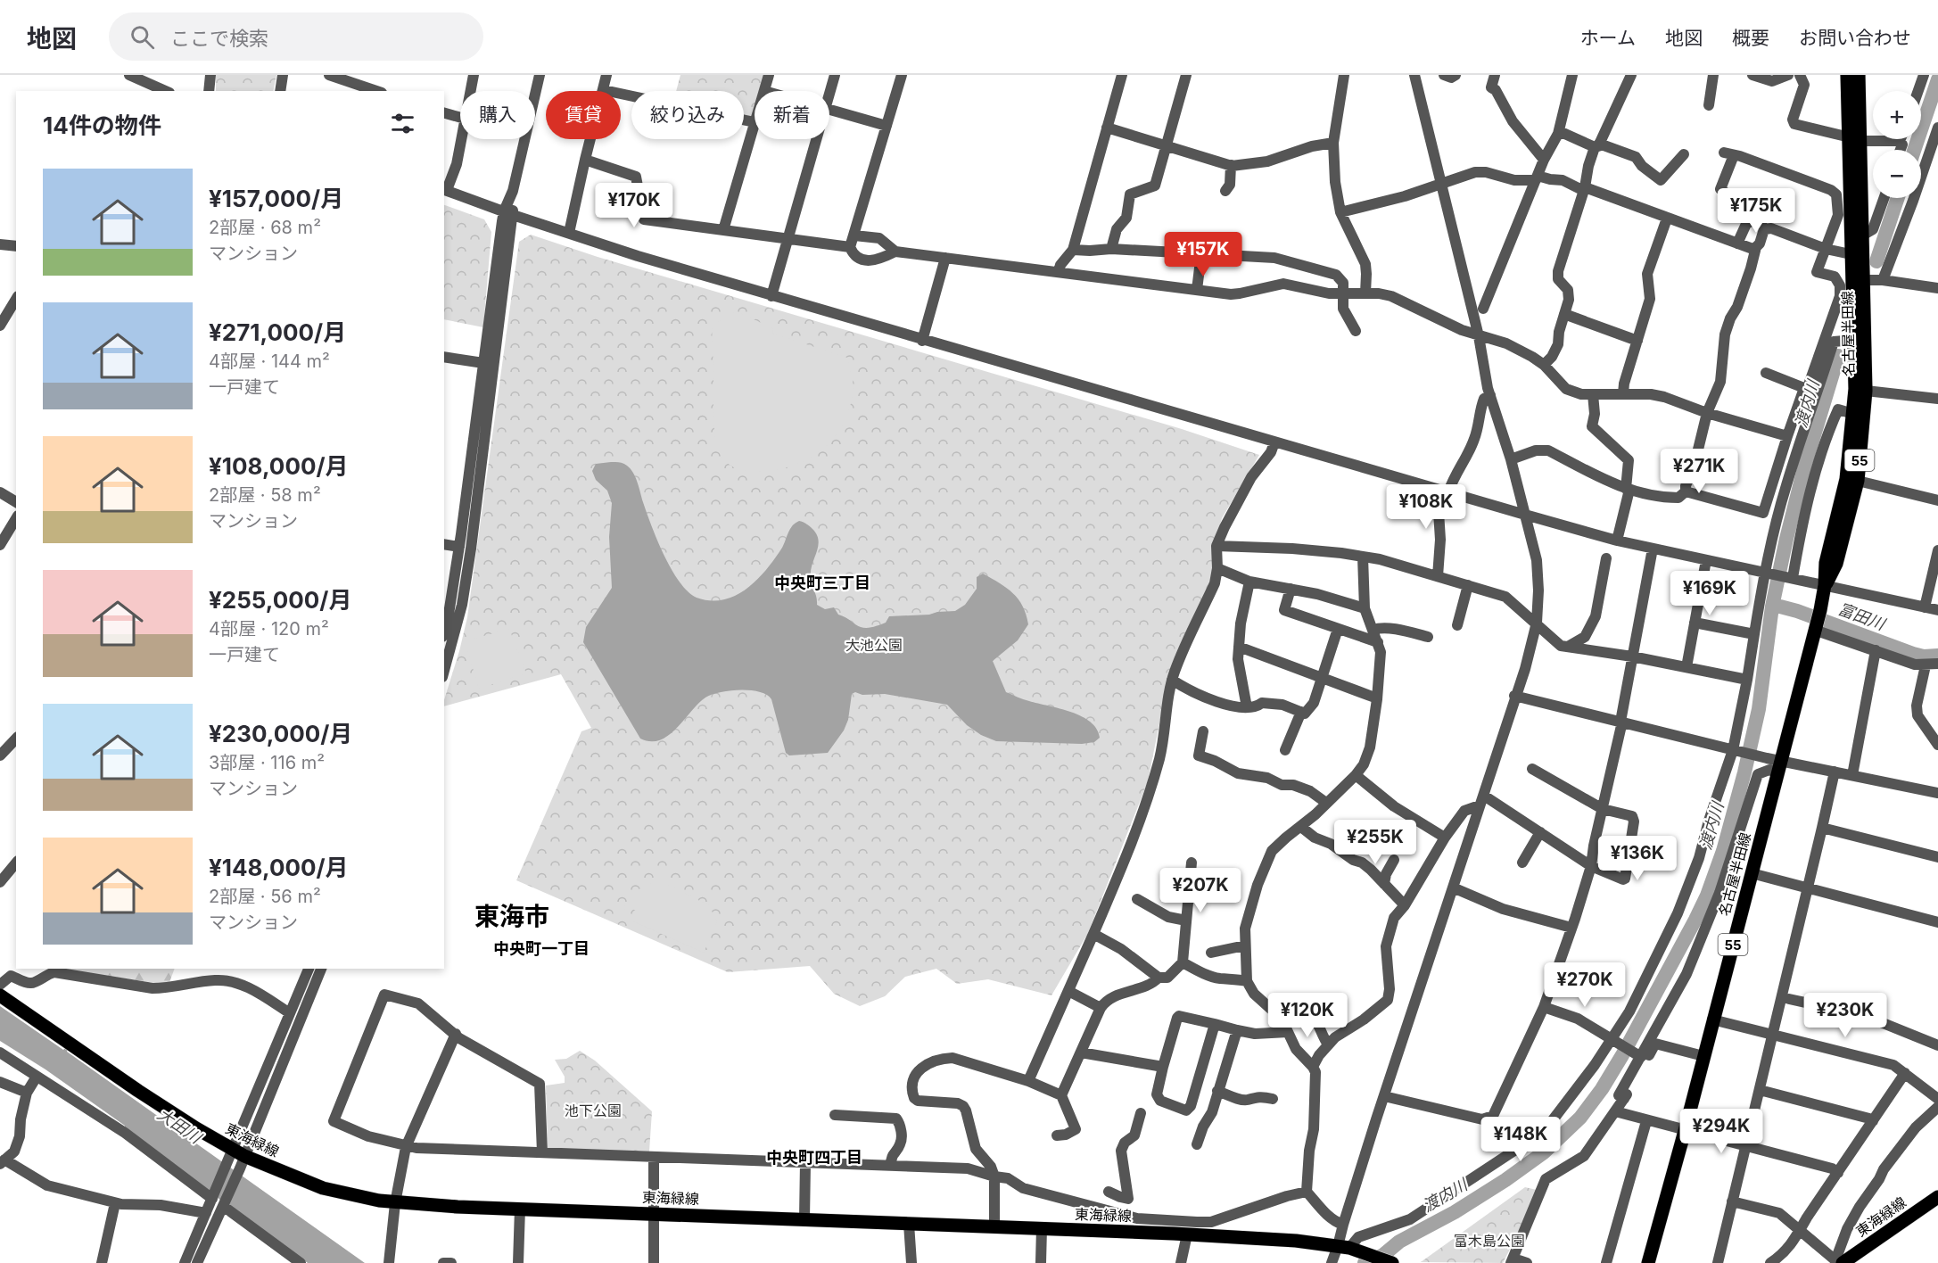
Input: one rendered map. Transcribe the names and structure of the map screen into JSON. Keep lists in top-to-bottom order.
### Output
{
  "streets": {
    "main road": ["名古屋半田線", "55", "東海緑線"]
  },
  "districts": [
    "中央町三丁目",
    "東海市",
    "中央町一丁目",
    "中央町四丁目"
  ],
  "water": ["渡内川", "富田川", "大田川"],
  "parks": ["大池公園", "池下公園", "富木島公園"],
  "page": {
    "header": "地図",
    "search": "ここで検索",
    "nav": [
      "ホーム",
      "地図",
      "概要",
      "お問い合わせ"
    ],
    "map_buttons": ["+", "−"],
    "chip": [
      "購入",
      "賃貸",
      "絞り込み",
      "新着"
    ],
    "heading": "14件の物件",
    "list": [
      {
        "name": "¥157,000/月",
        "note": "2部屋 · 68 m² · マンション"
      },
      {
        "name": "¥271,000/月",
        "note": "4部屋 · 144 m² · 一戸建て"
      },
      {
        "name": "¥108,000/月",
        "note": "2部屋 · 58 m² · マンション"
      },
      {
        "name": "¥255,000/月",
        "note": "4部屋 · 120 m² · 一戸建て"
      },
      {
        "name": "¥230,000/月",
        "note": "3部屋 · 116 m² · マンション"
      },
      {
        "name": "¥148,000/月",
        "note": "2部屋 · 56 m² · マンション"
      }
    ],
    "price": [
      "¥170K",
      "¥175K",
      "¥157K",
      "¥271K",
      "¥108K",
      "¥169K",
      "¥255K",
      "¥136K",
      "¥207K",
      "¥270K",
      "¥120K",
      "¥230K",
      "¥294K",
      "¥148K"
    ]
  }
}
